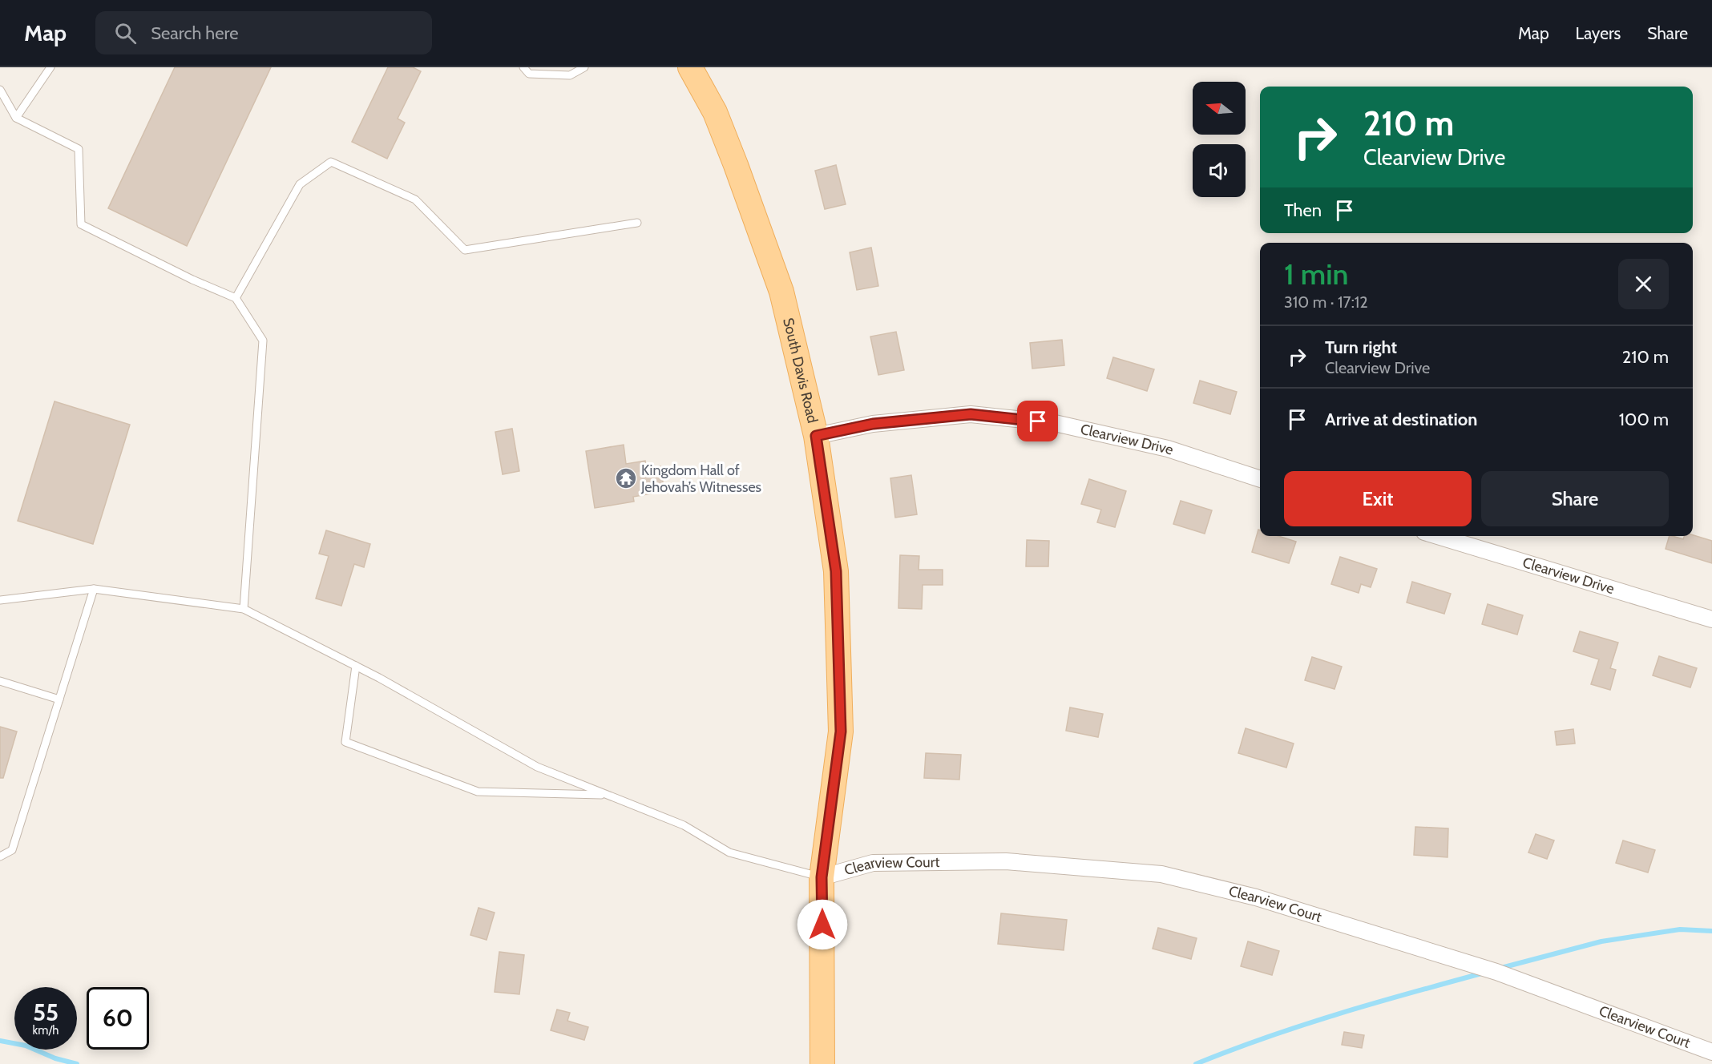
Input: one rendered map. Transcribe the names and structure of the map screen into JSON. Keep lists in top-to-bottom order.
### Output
{
  "streets": {
    "main road": ["South Davis Road"],
    "street": ["Clearview Drive", "Clearview Court"]
  },
  "crossings": [
    ["South Davis Road", "Clearview Drive"],
    ["South Davis Road", "Clearview Court"]
  ],
  "places": {
    "temple": ["Kingdom Hall of Jehovah’s Witnesses"]
  },
  "north": "left",
  "page": {
    "header": "Map",
    "search": "Search here",
    "nav": ["Map", "Layers", "Share"],
    "turn": ["210 m", "Clearview Drive"],
    "then": "Then",
    "heading": ["1 min", "310 m · 17:12"],
    "list": [
      {
        "name": "Turn right",
        "note": "Clearview Drive",
        "value": "210 m"
      },
      {
        "name": "Arrive at destination",
        "value": "100 m"
      }
    ],
    "buttons": ["Exit", "Share"],
    "speed": "55 km/h",
    "limit": "60"
  }
}
